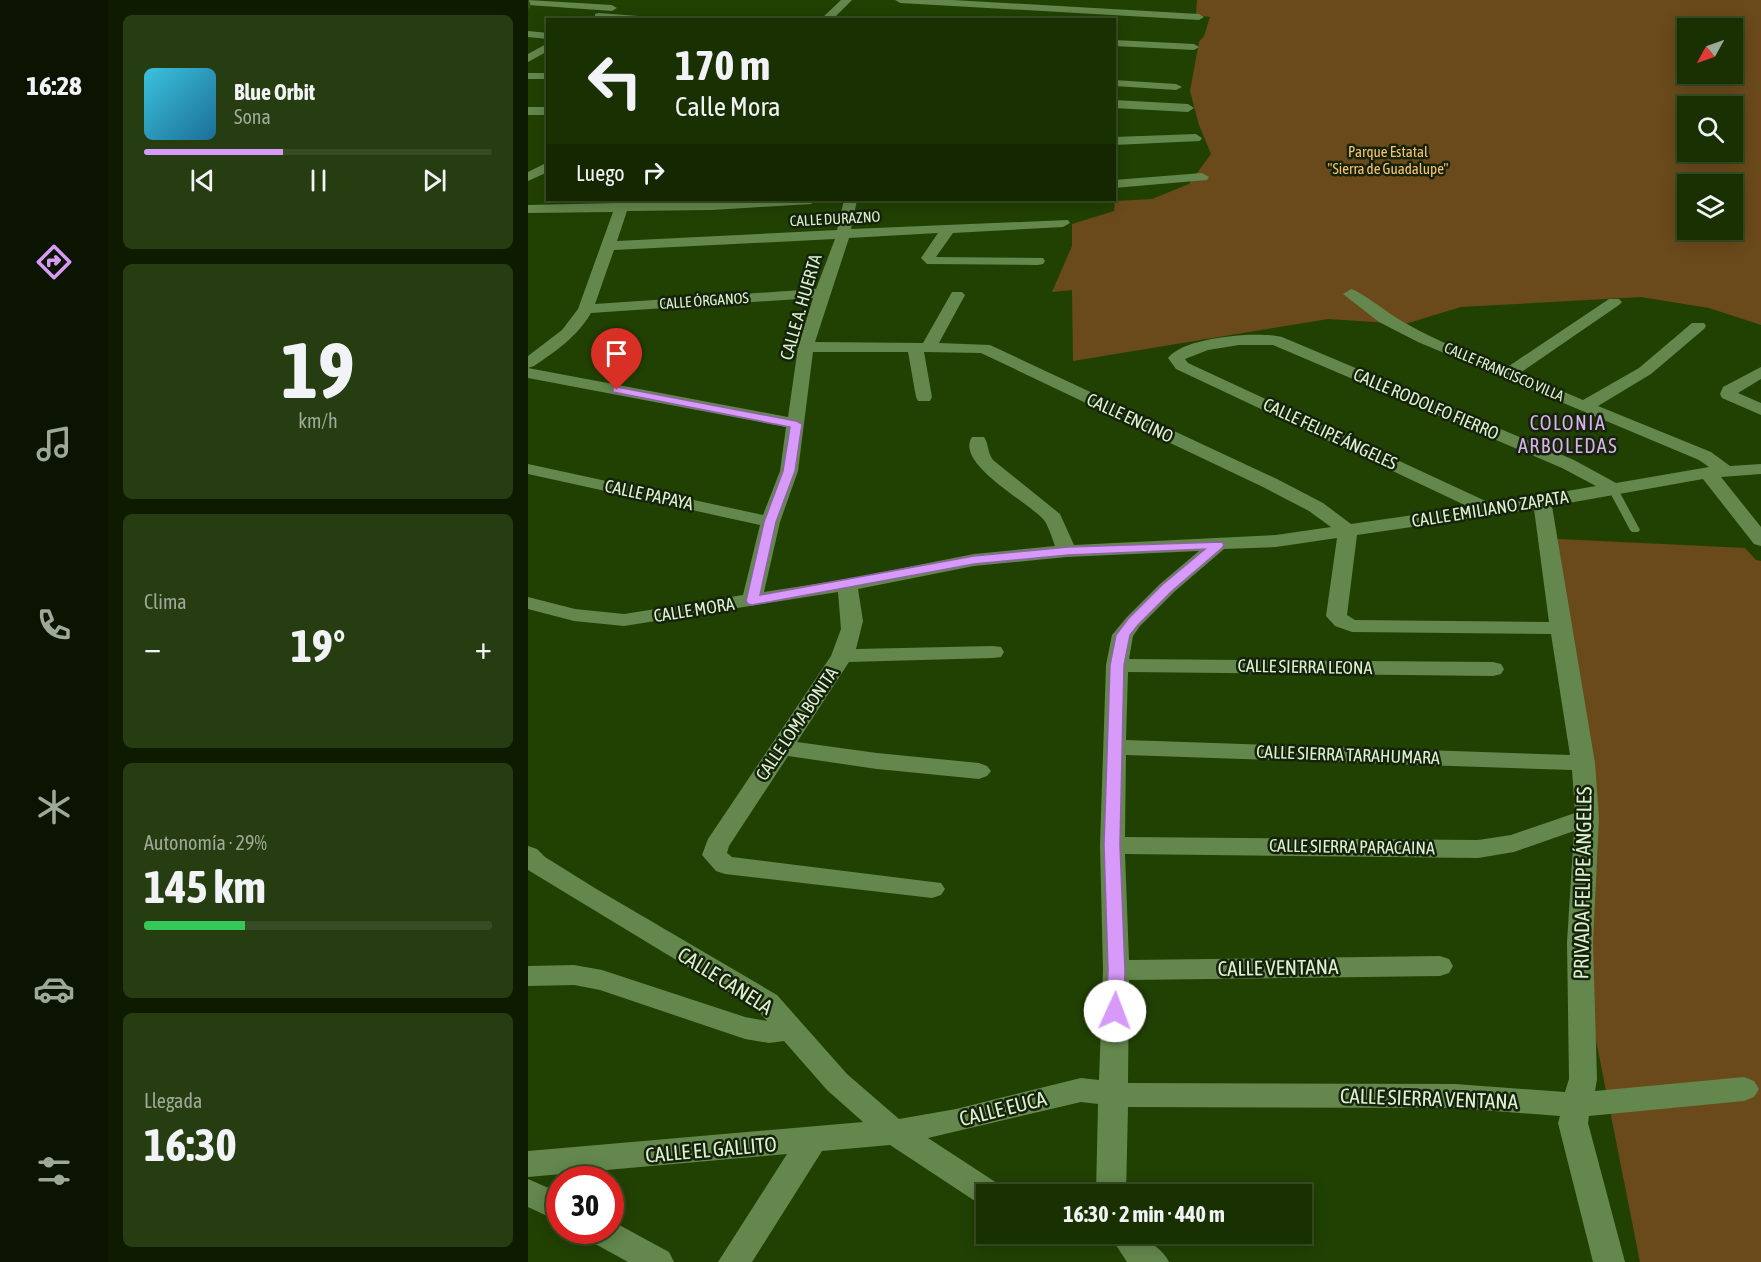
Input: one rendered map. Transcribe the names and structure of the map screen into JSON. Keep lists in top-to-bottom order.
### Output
{
  "streets": {
    "street": [
      "CALLE DURAZNO",
      "CALLE ÓRGANOS",
      "CALLE A. HUERTA",
      "CALLE FRANCISCO VILLA",
      "CALLE RODOLFO FIERRO",
      "CALLE ENCINO",
      "CALLE FELIPE ÁNGELES",
      "CALLE PAPAYA",
      "CALLE EMILIANO ZAPATA",
      "CALLE MORA",
      "CALLE SIERRA LEONA",
      "CALLE LOMA BONITA",
      "CALLE SIERRA TARAHUMARA",
      "CALLE SIERRA PARACAINA",
      "PRIVADA FELIPE ÁNGELES",
      "CALLE VENTANA",
      "CALLE CANELA",
      "CALLE SIERRA VENTANA",
      "CALLE EUCA",
      "CALLE EL GALLITO"
    ]
  },
  "crossings": [
    ["CALLE DURAZNO", "CALLE A. HUERTA"],
    ["CALLE ÓRGANOS", "CALLE A. HUERTA"],
    ["CALLE A. HUERTA", "CALLE ENCINO"],
    ["CALLE A. HUERTA", "CALLE PAPAYA"],
    ["CALLE A. HUERTA", "CALLE MORA"],
    ["CALLE FRANCISCO VILLA", "CALLE EMILIANO ZAPATA"],
    ["CALLE RODOLFO FIERRO", "CALLE FELIPE ÁNGELES"],
    ["CALLE RODOLFO FIERRO", "CALLE EMILIANO ZAPATA"],
    ["CALLE ENCINO", "CALLE EMILIANO ZAPATA"],
    ["CALLE FELIPE ÁNGELES", "CALLE EMILIANO ZAPATA"],
    ["CALLE EMILIANO ZAPATA", "CALLE MORA"],
    ["CALLE EMILIANO ZAPATA", "PRIVADA FELIPE ÁNGELES"],
    ["CALLE MORA", "CALLE LOMA BONITA"],
    ["CALLE SIERRA TARAHUMARA", "PRIVADA FELIPE ÁNGELES"],
    ["CALLE SIERRA PARACAINA", "PRIVADA FELIPE ÁNGELES"],
    ["PRIVADA FELIPE ÁNGELES", "CALLE SIERRA VENTANA"],
    ["CALLE CANELA", "CALLE EUCA"],
    ["CALLE CANELA", "CALLE EL GALLITO"],
    ["CALLE SIERRA VENTANA", "CALLE EUCA"],
    ["CALLE EUCA", "CALLE EL GALLITO"]
  ],
  "districts": ["COLONIA ARBOLEDAS"],
  "parks": ["Parque Estatal \"Sierra de Guadalupe\""],
  "north": "bottom left",
  "page": {
    "tabs": "16:28",
    "turn": ["170 m", "Calle Mora"],
    "song": ["Blue Orbit", "Sona"],
    "then": "Luego",
    "tile": [
      ["19", "km/h"],
      "Clima",
      ["Autonomía · 29%", "145 km"],
      ["Llegada", "16:30"]
    ],
    "heat": ["−", "19°", "+"],
    "limit": "30",
    "trip": "16:30 · 2 min · 440 m"
  }
}
